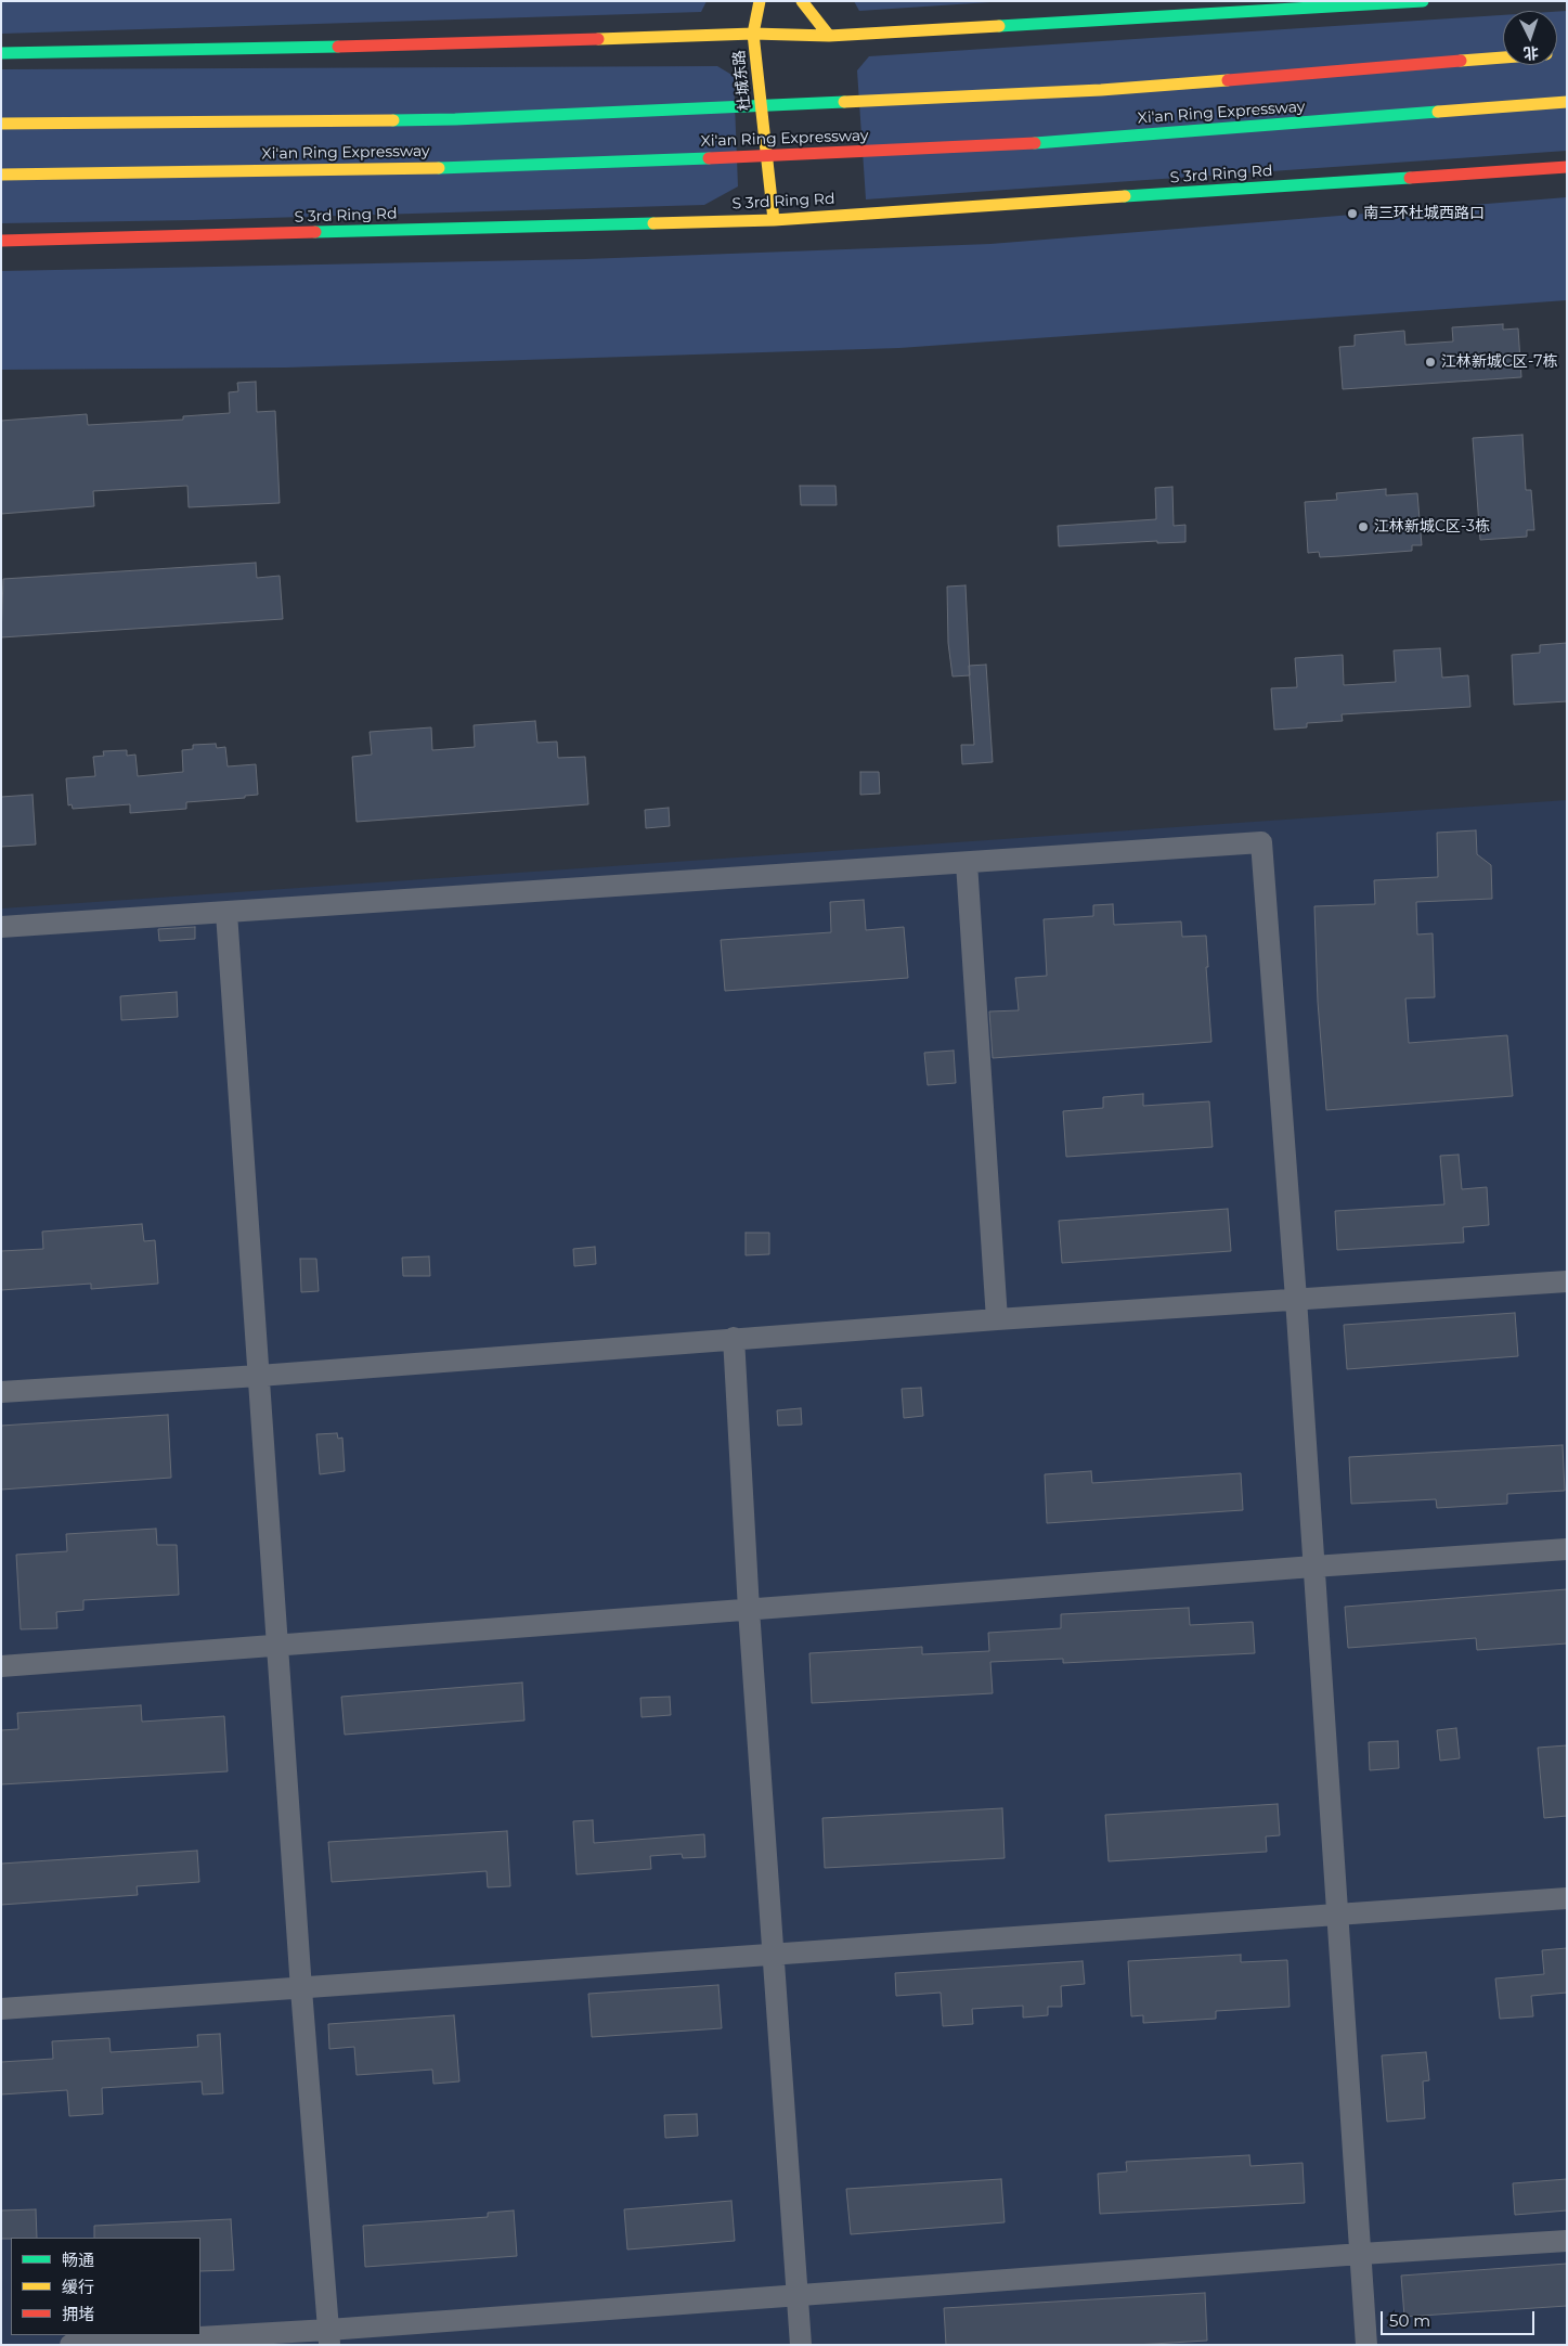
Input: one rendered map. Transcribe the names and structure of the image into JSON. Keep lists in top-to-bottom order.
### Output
{
  "streets": {
    "main road": ["杜城东路", "Xi'an Ring Expressway", "S 3rd Ring Rd"]
  },
  "crossings": [
    ["杜城东路", "S 3rd Ring Rd"]
  ],
  "places": ["南三环杜城西路口", "江林新城C区-7栋", "江林新城C区-3栋"],
  "legend": ["畅通", "缓行", "拥堵"],
  "scale_bar": "50 m",
  "north": "bottom"
}
